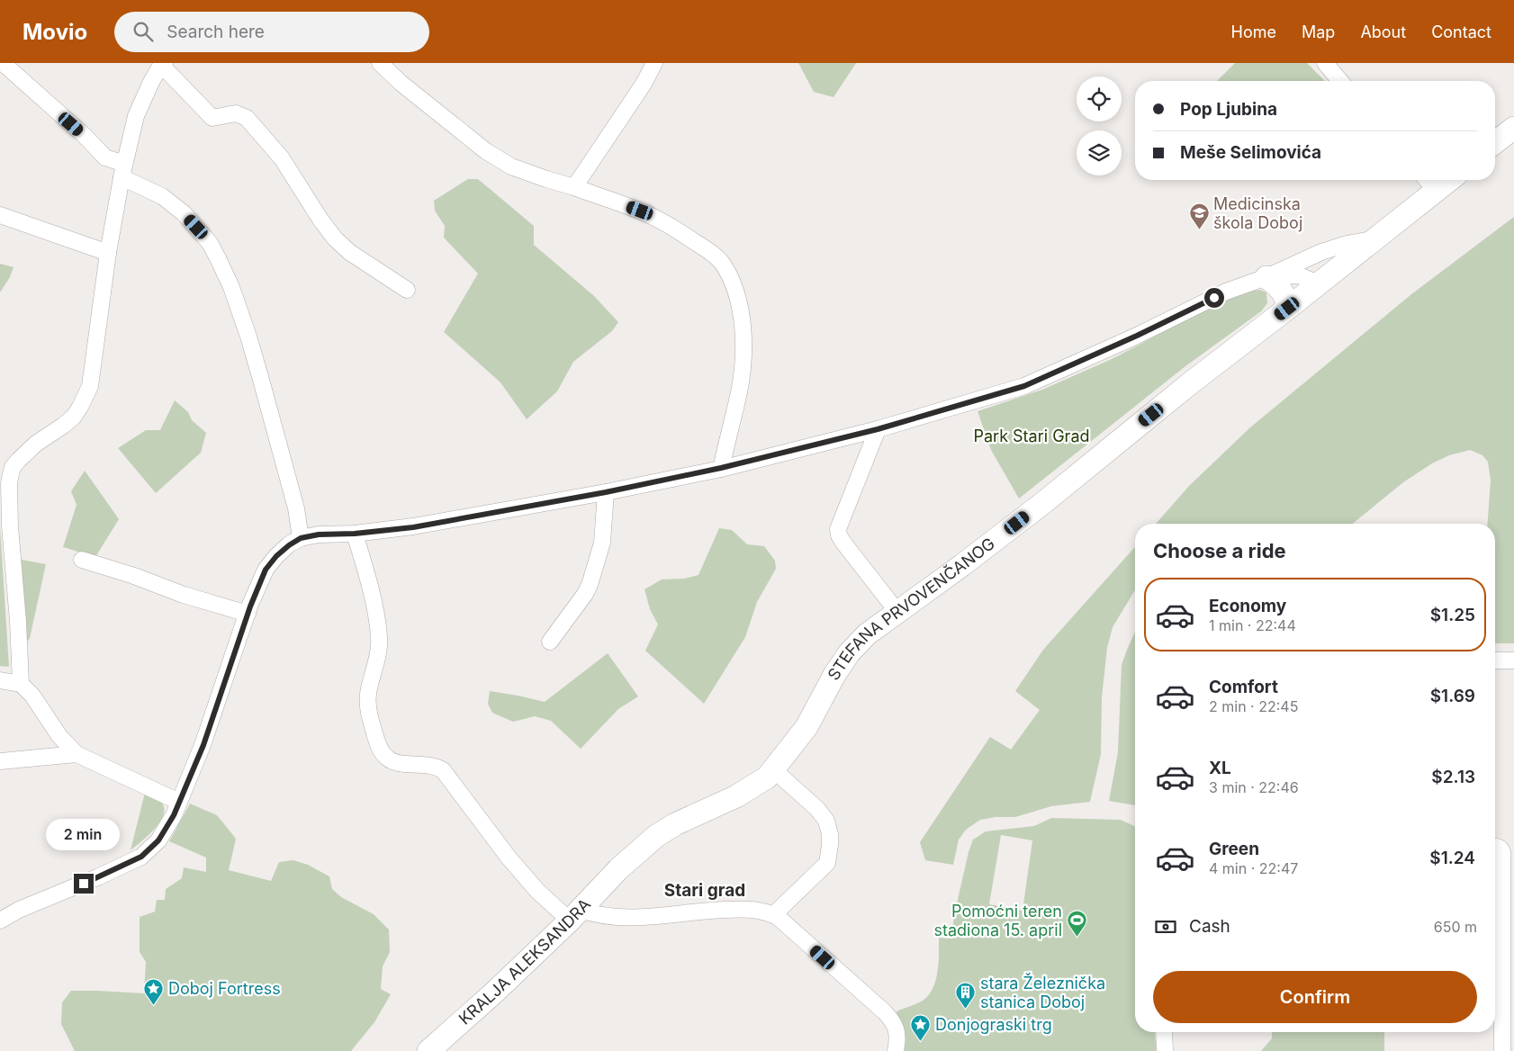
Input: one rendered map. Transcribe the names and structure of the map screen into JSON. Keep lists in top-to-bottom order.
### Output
{
  "streets": {
    "street": ["STEFANA PRVOVENČANOG", "KRALJA ALEKSANDRA"]
  },
  "crossings": [
    ["STEFANA PRVOVENČANOG", "KRALJA ALEKSANDRA"]
  ],
  "districts": ["Stari grad"],
  "parks": ["Park Stari Grad"],
  "places": {
    "school or university": ["Medicinska škola Doboj"],
    "sports": ["Pomoćni teren stadiona 15. april"],
    "place": ["Doboj Fortress", "Donjograski trg"],
    "building": ["stara Železnička stanica Doboj"]
  },
  "page": {
    "header": "Movio",
    "search": "Search here",
    "nav": [
      "Home",
      "Map",
      "About",
      "Contact"
    ],
    "banner": ["Pop Ljubina", "Meše Selimovića"],
    "heading": "Choose a ride",
    "list": [
      {
        "name": "Economy",
        "note": "1 min · 22:44",
        "value": "$1.25"
      },
      {
        "name": "Comfort",
        "note": "2 min · 22:45",
        "value": "$1.69"
      },
      {
        "name": "XL",
        "note": "3 min · 22:46",
        "value": "$2.13"
      },
      {
        "name": "Green",
        "note": "4 min · 22:47",
        "value": "$1.24"
      }
    ],
    "bubble": "2 min",
    "pay": ["Cash", "650 m"],
    "buttons": "Confirm"
  }
}
